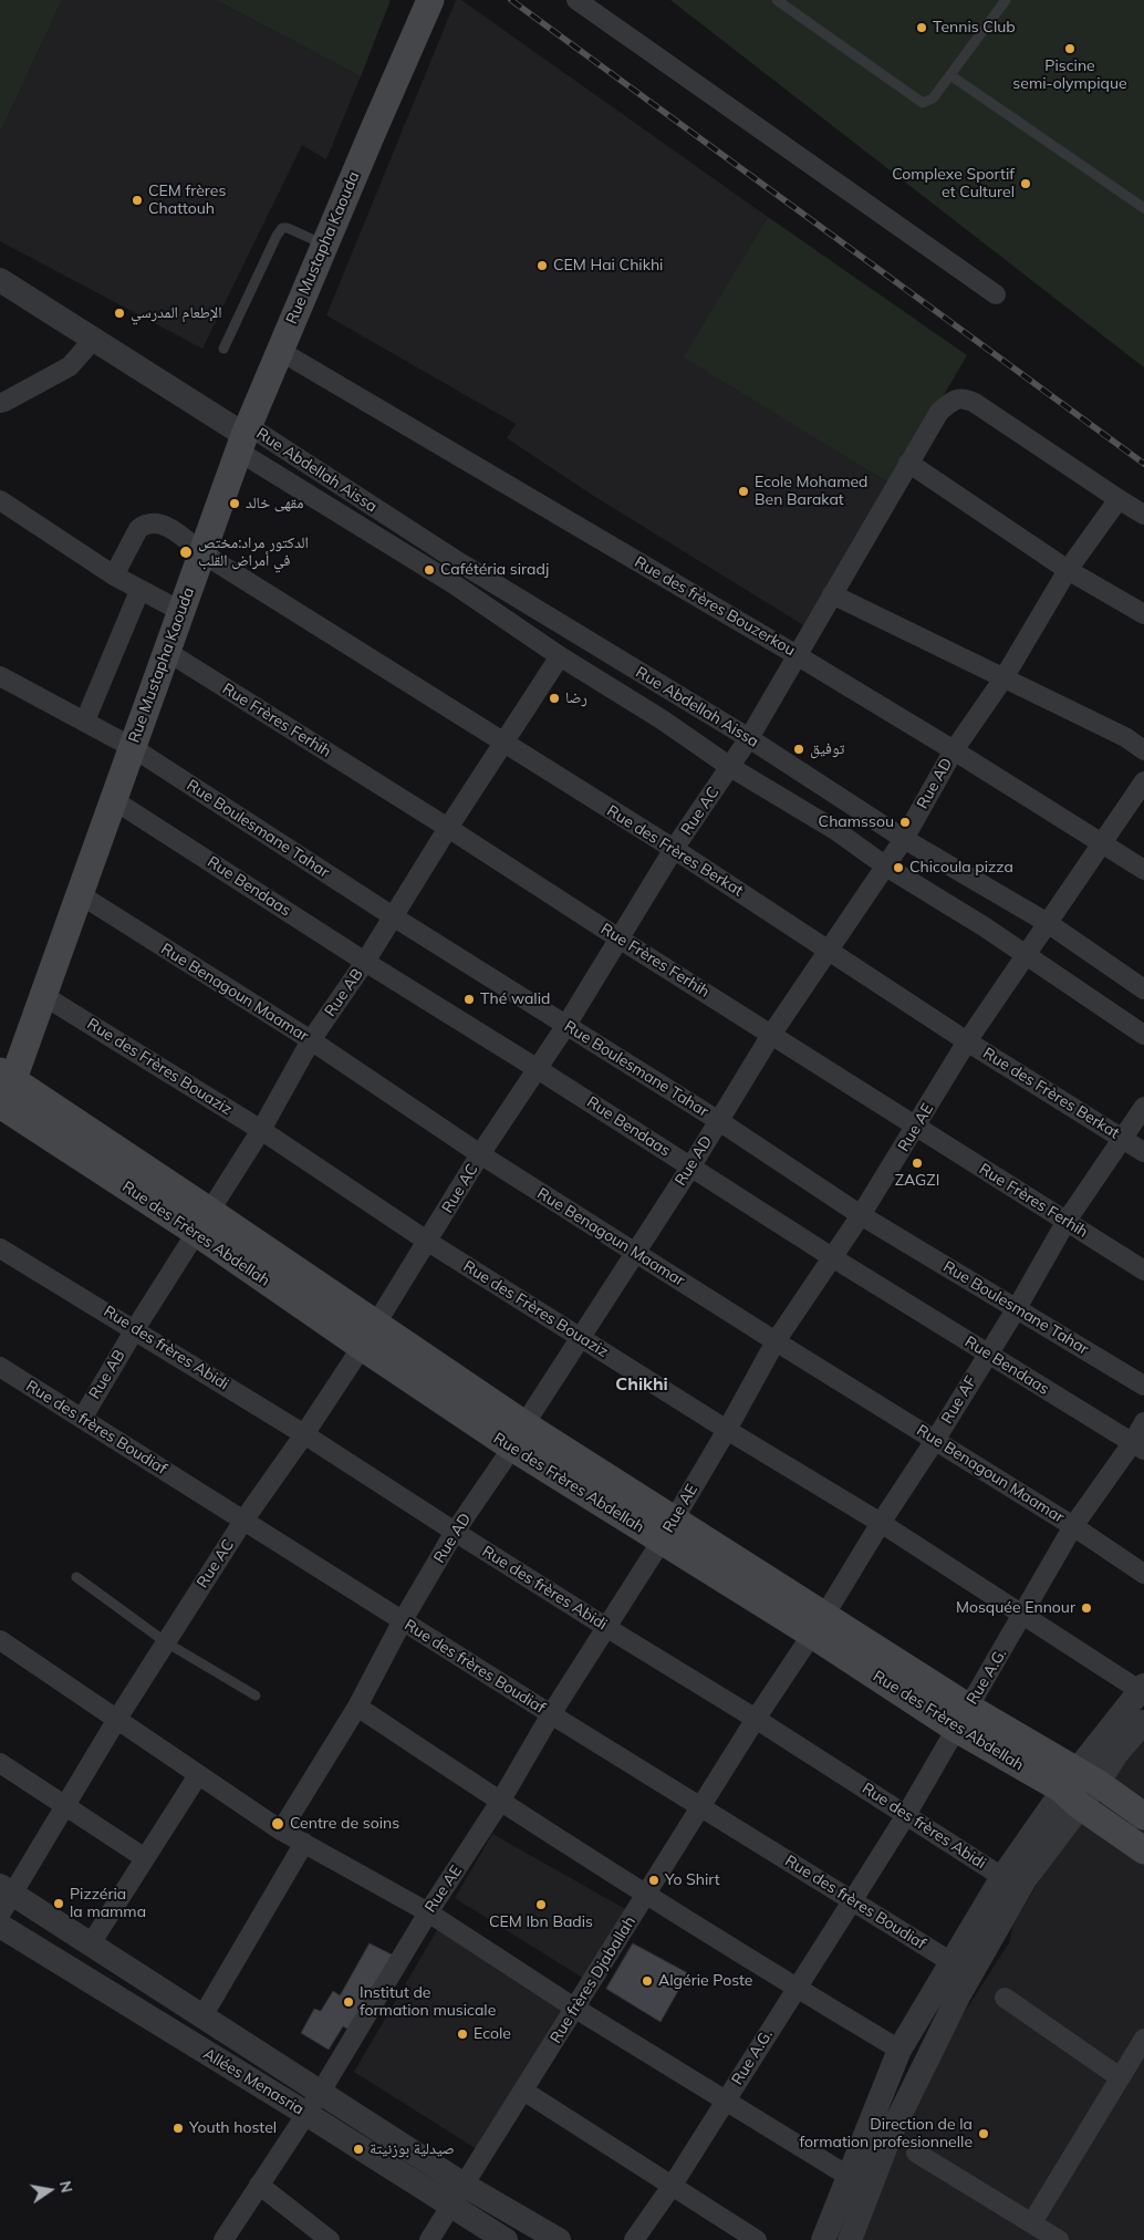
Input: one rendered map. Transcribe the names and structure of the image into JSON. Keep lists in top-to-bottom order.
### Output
{
  "streets": {
    "main road": ["Rue Mustapha Kaouda", "Rue des Frères Abdellah"],
    "street": [
      "Rue Abdellah Aissa",
      "Rue des frères Bouzerkou",
      "Rue Frères Ferhih",
      "Rue AD",
      "Rue AC",
      "Rue Boulesmane Tahar",
      "Rue des Frères Berkat",
      "Rue Bendaas",
      "Rue Benagoun Maamar",
      "Rue AB",
      "Rue des Frères Bouaziz",
      "Rue AE",
      "Rue des frères Abidi",
      "Rue AF",
      "Rue des frères Boudiaf",
      "Rue A.G.",
      "Rue frères Djaballah",
      "Allées Menasria"
    ]
  },
  "crossings": [
    ["Rue Mustapha Kaouda", "Rue Abdellah Aissa"],
    ["Rue Mustapha Kaouda", "Rue des frères Bouzerkou"],
    ["Rue Mustapha Kaouda", "Rue Frères Ferhih"],
    ["Rue Mustapha Kaouda", "Rue Boulesmane Tahar"],
    ["Rue Mustapha Kaouda", "Rue des Frères Berkat"],
    ["Rue Mustapha Kaouda", "Rue Bendaas"],
    ["Rue Mustapha Kaouda", "Rue Benagoun Maamar"],
    ["Rue Mustapha Kaouda", "Rue des Frères Bouaziz"],
    ["Rue Mustapha Kaouda", "Rue des Frères Abdellah"],
    ["Rue Abdellah Aissa", "Rue AD"],
    ["Rue Abdellah Aissa", "Rue AC"],
    ["Rue Abdellah Aissa", "Rue AE"],
    ["Rue des frères Bouzerkou", "Rue AD"],
    ["Rue des frères Bouzerkou", "Rue AC"],
    ["Rue des frères Bouzerkou", "Rue AE"],
    ["Rue Frères Ferhih", "Rue AD"],
    ["Rue Frères Ferhih", "Rue AC"],
    ["Rue Frères Ferhih", "Rue AB"],
    ["Rue Frères Ferhih", "Rue AE"],
    ["Rue Frères Ferhih", "Rue AF"],
    ["Rue AD", "Rue AC"],
    ["Rue AD", "Rue Boulesmane Tahar"],
    ["Rue AD", "Rue des Frères Berkat"],
    ["Rue AD", "Rue Bendaas"],
    ["Rue AD", "Rue Benagoun Maamar"],
    ["Rue AD", "Rue des Frères Bouaziz"],
    ["Rue AD", "Rue des Frères Abdellah"],
    ["Rue AD", "Rue des frères Abidi"],
    ["Rue AD", "Rue des frères Boudiaf"],
    ["Rue AC", "Rue Boulesmane Tahar"],
    ["Rue AC", "Rue des Frères Berkat"],
    ["Rue AC", "Rue Bendaas"],
    ["Rue AC", "Rue Benagoun Maamar"],
    ["Rue AC", "Rue des Frères Bouaziz"],
    ["Rue AC", "Rue des Frères Abdellah"],
    ["Rue AC", "Rue des frères Abidi"],
    ["Rue AC", "Rue des frères Boudiaf"],
    ["Rue Boulesmane Tahar", "Rue AB"],
    ["Rue Boulesmane Tahar", "Rue AE"],
    ["Rue Boulesmane Tahar", "Rue AF"],
    ["Rue des Frères Berkat", "Rue AB"],
    ["Rue des Frères Berkat", "Rue AE"],
    ["Rue des Frères Berkat", "Rue AF"],
    ["Rue Bendaas", "Rue AB"],
    ["Rue Bendaas", "Rue AE"],
    ["Rue Bendaas", "Rue AF"],
    ["Rue Bendaas", "Rue A.G."],
    ["Rue Benagoun Maamar", "Rue AB"],
    ["Rue Benagoun Maamar", "Rue AE"],
    ["Rue Benagoun Maamar", "Rue AF"],
    ["Rue Benagoun Maamar", "Rue A.G."],
    ["Rue AB", "Rue des Frères Bouaziz"],
    ["Rue AB", "Rue des Frères Abdellah"],
    ["Rue AB", "Rue des frères Abidi"],
    ["Rue AB", "Rue des frères Boudiaf"],
    ["Rue des Frères Bouaziz", "Rue AE"],
    ["Rue des Frères Bouaziz", "Rue AF"],
    ["Rue des Frères Bouaziz", "Rue A.G."],
    ["Rue AE", "Rue des Frères Abdellah"],
    ["Rue AE", "Rue des frères Abidi"],
    ["Rue AE", "Rue des frères Boudiaf"],
    ["Rue AE", "Allées Menasria"],
    ["Rue des Frères Abdellah", "Rue AF"],
    ["Rue des Frères Abdellah", "Rue A.G."],
    ["Rue des frères Abidi", "Rue AF"],
    ["Rue des frères Abidi", "Rue A.G."],
    ["Rue des frères Abidi", "Rue frères Djaballah"],
    ["Rue AF", "Rue frères Djaballah"],
    ["Rue des frères Boudiaf", "Rue A.G."],
    ["Rue des frères Boudiaf", "Rue frères Djaballah"],
    ["Rue frères Djaballah", "Allées Menasria"]
  ],
  "districts": ["Chikhi"],
  "places": [
    "Tennis Club",
    "Piscine semi-olympique",
    "Complexe Sportif et Culturel",
    "CEM frères Chattouh",
    "CEM Hai Chikhi",
    "الإطعام المدرسي",
    "Ecole Mohamed Ben Barakat",
    "مقهى خالد",
    "الدكتور مراد:مختص في أمراض القلب",
    "Cafétéria siradj",
    "رضا",
    "توفيق",
    "Chamssou",
    "Chicoula pizza",
    "Thé walid",
    "ZAGZI",
    "Mosquée Ennour",
    "Centre de soins",
    "Yo Shirt",
    "Pizzéria la mamma",
    "CEM Ibn Badis",
    "Algérie Poste",
    "Institut de formation musicale",
    "Ecole",
    "Youth hostel",
    "Direction de la formation profesionnelle",
    "صيدلية بوزنيتة"
  ],
  "north": "right"
}
